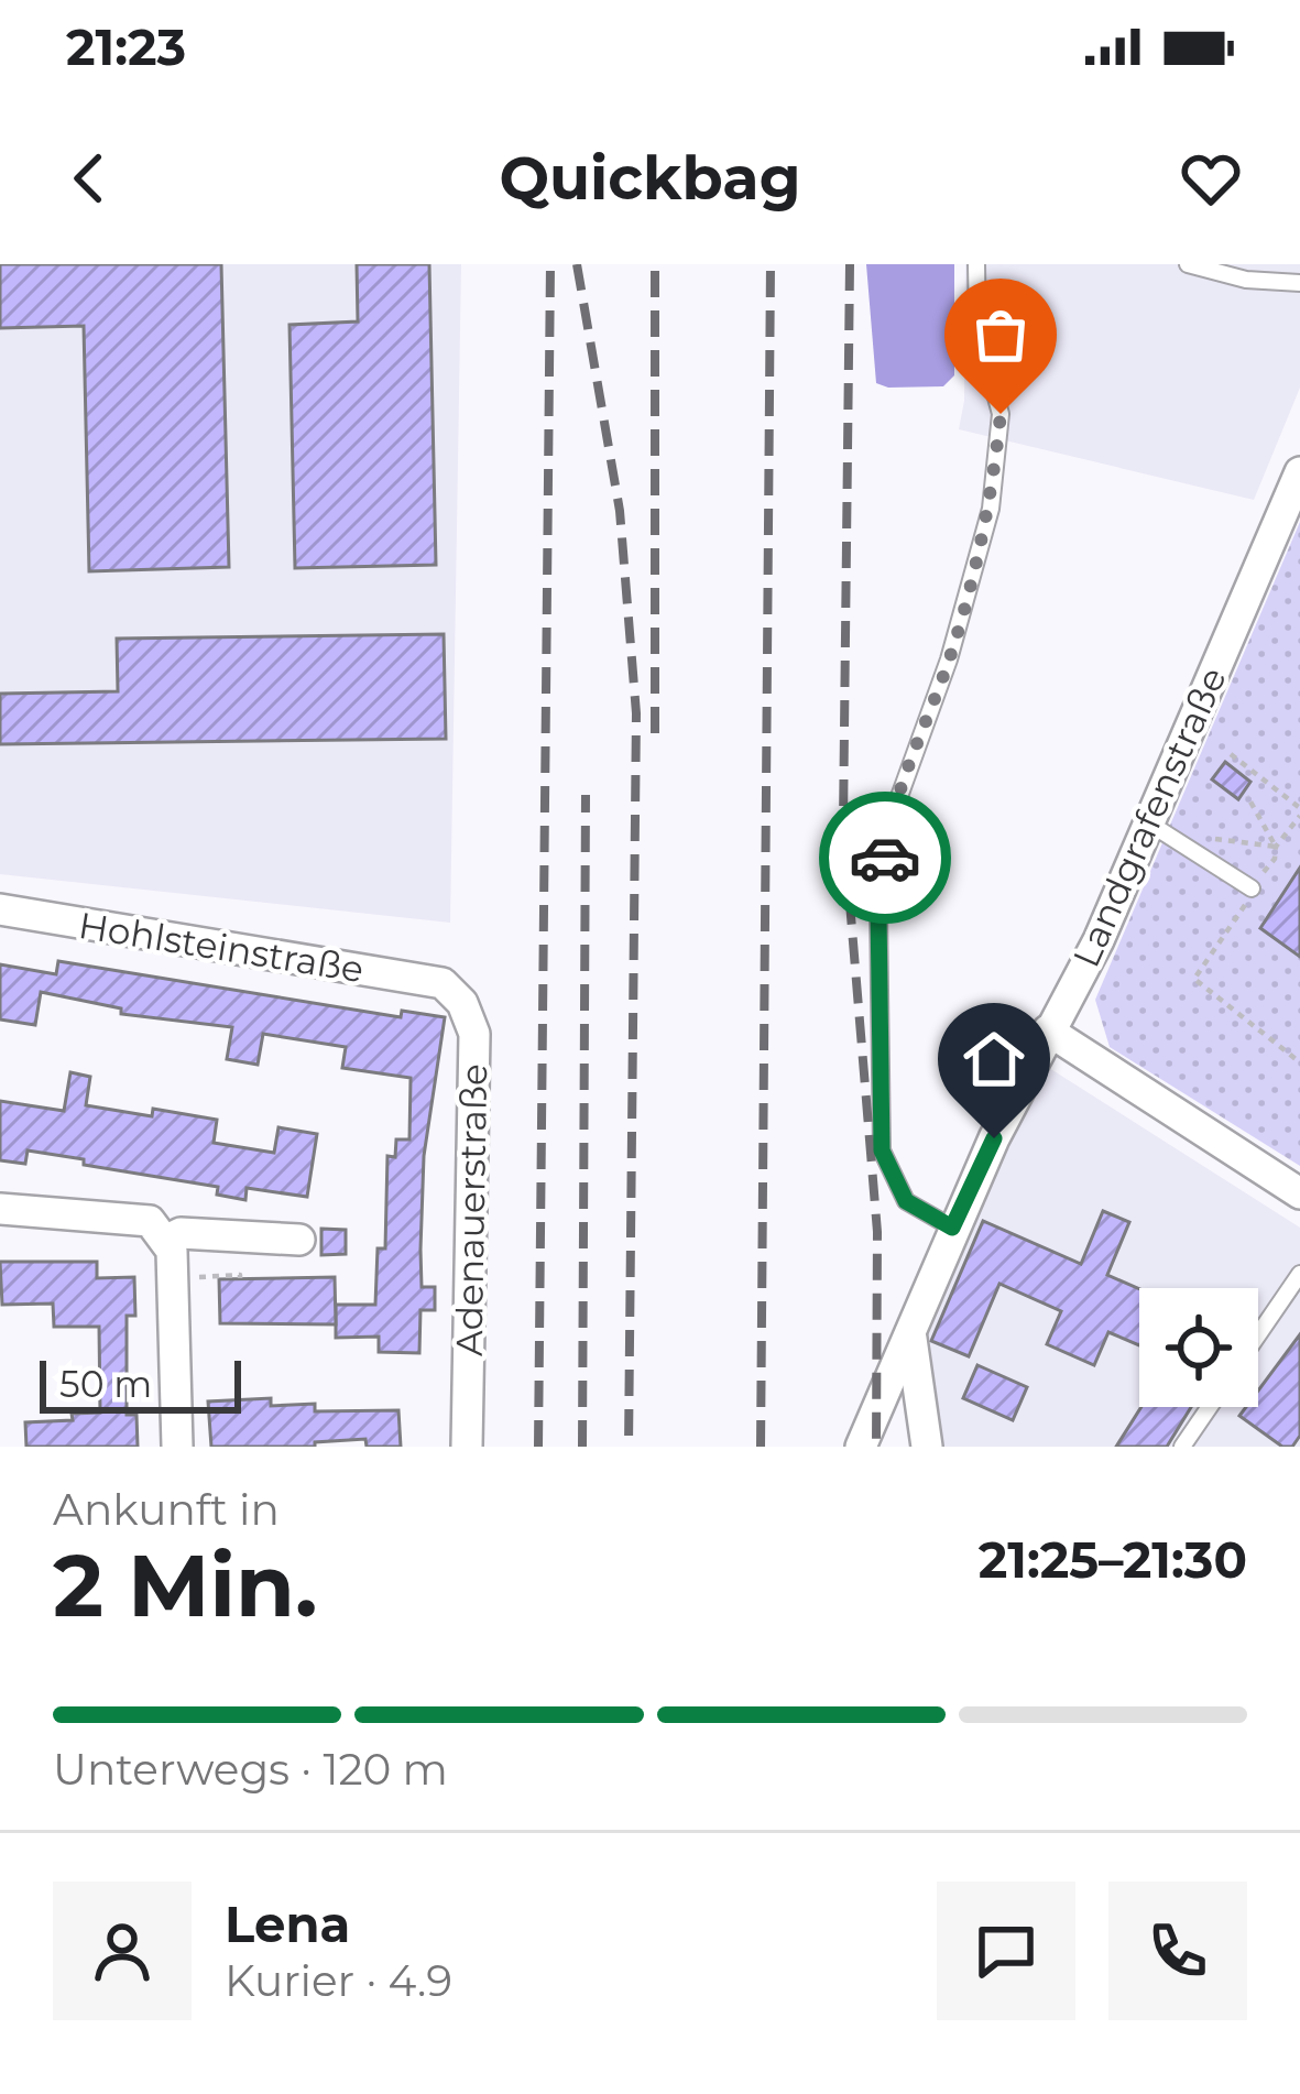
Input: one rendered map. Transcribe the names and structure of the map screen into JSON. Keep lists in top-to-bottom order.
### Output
{
  "streets": {
    "street": ["Landgrafenstraße", "Hohlsteinstraße", "Adenauerstraße"]
  },
  "crossings": [
    ["Hohlsteinstraße", "Adenauerstraße"]
  ],
  "scale_bar": "50 m",
  "page": {
    "status": "21:23",
    "header": "Quickbag",
    "scale": "50 m",
    "heading": ["2 Min.", "Ankunft in", "21:25–21:30"],
    "panel": ["Lena", "Kurier · 4.9"],
    "bar": "Unterwegs · 120 m"
  }
}
